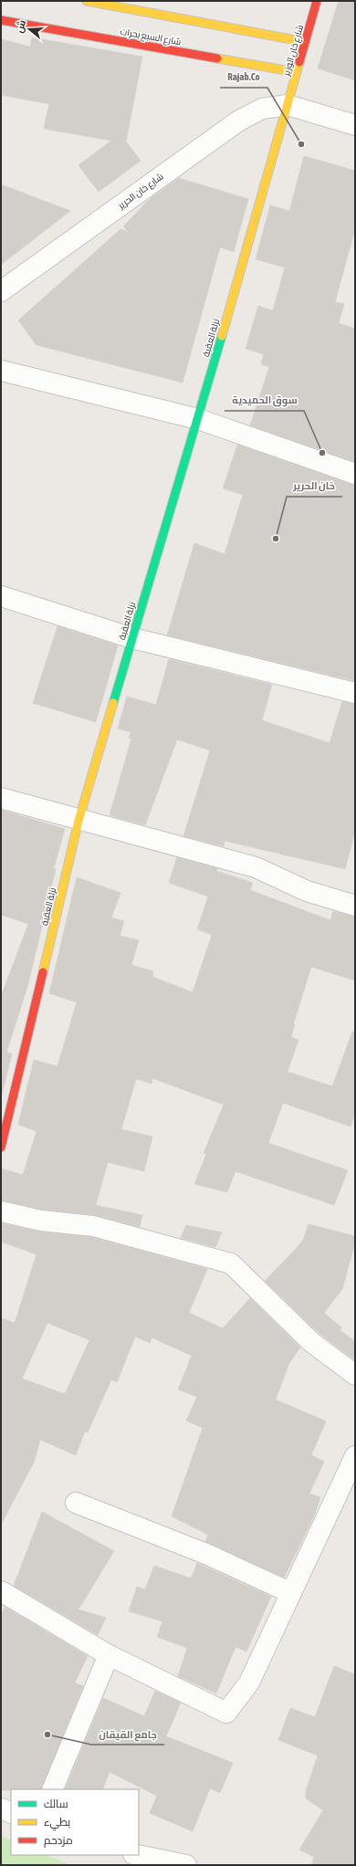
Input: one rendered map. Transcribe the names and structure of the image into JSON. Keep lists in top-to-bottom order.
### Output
{
  "streets": {
    "street": [
      "شارع السبع بحرات",
      "شارع خان الوزير",
      "شارع خان الحرير",
      "نزلة العقبة"
    ]
  },
  "crossings": [
    ["شارع السبع بحرات", "شارع خان الوزير"],
    ["شارع خان الوزير", "شارع خان الحرير"],
    ["شارع خان الوزير", "نزلة العقبة"],
    ["شارع خان الحرير", "نزلة العقبة"]
  ],
  "places": [
    "Rajab.Co",
    "سوق الحميدية",
    "خان الحرير",
    "جامع القيقان"
  ],
  "legend": ["سالك", "بطيء", "مزدحم"],
  "north": "left"
}
